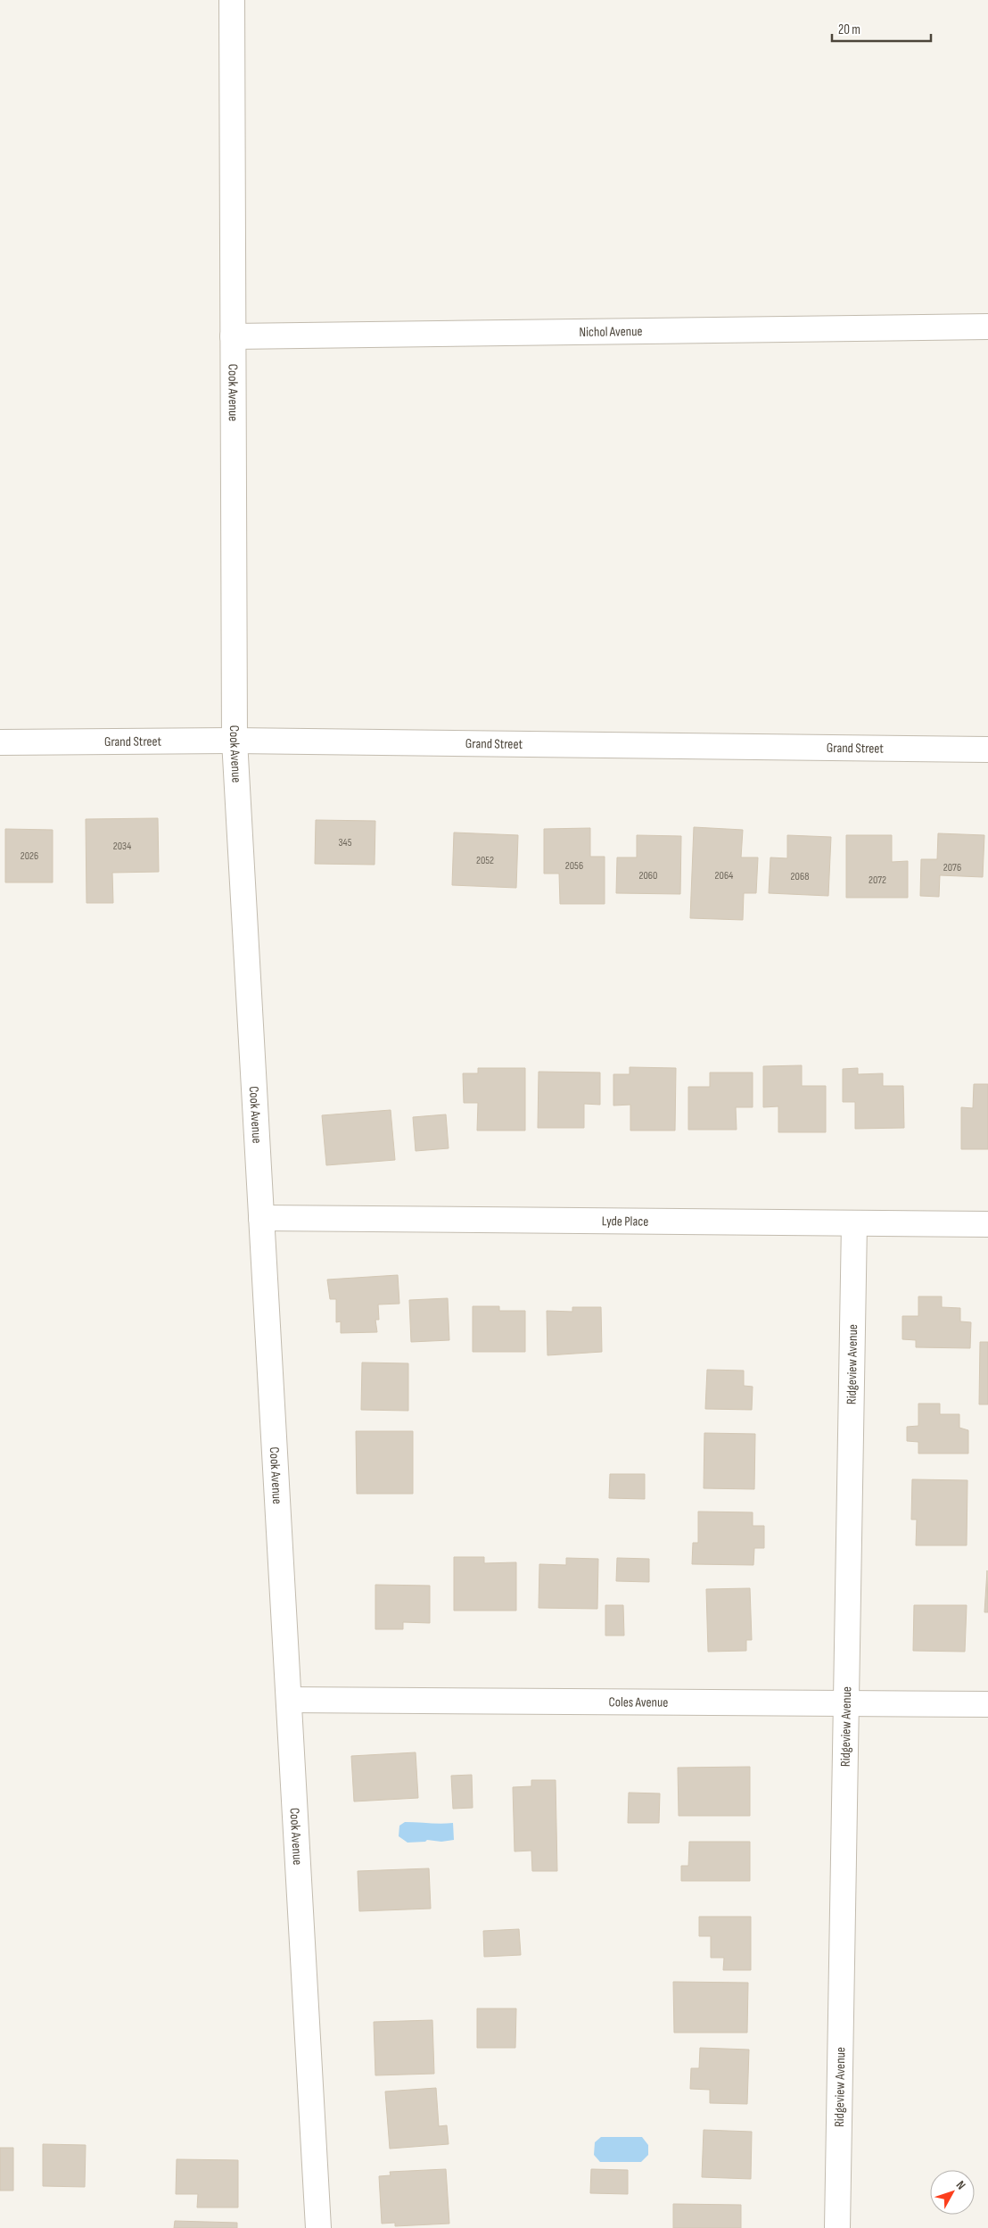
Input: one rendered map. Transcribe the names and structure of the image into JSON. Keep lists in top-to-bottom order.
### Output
{
  "streets": {
    "street": [
      "Nichol Avenue",
      "Cook Avenue",
      "Grand Street",
      "Lyde Place",
      "Ridgeview Avenue",
      "Coles Avenue"
    ]
  },
  "crossings": [
    ["Nichol Avenue", "Cook Avenue"],
    ["Cook Avenue", "Grand Street"],
    ["Cook Avenue", "Lyde Place"],
    ["Cook Avenue", "Coles Avenue"],
    ["Lyde Place", "Ridgeview Avenue"],
    ["Ridgeview Avenue", "Coles Avenue"]
  ],
  "house_numbers": [
    "345",
    "2034",
    "2026",
    "2052",
    "2056",
    "2076",
    "2060",
    "2064",
    "2068",
    "2072"
  ],
  "scale_bar": "20 m",
  "north": "top right"
}
